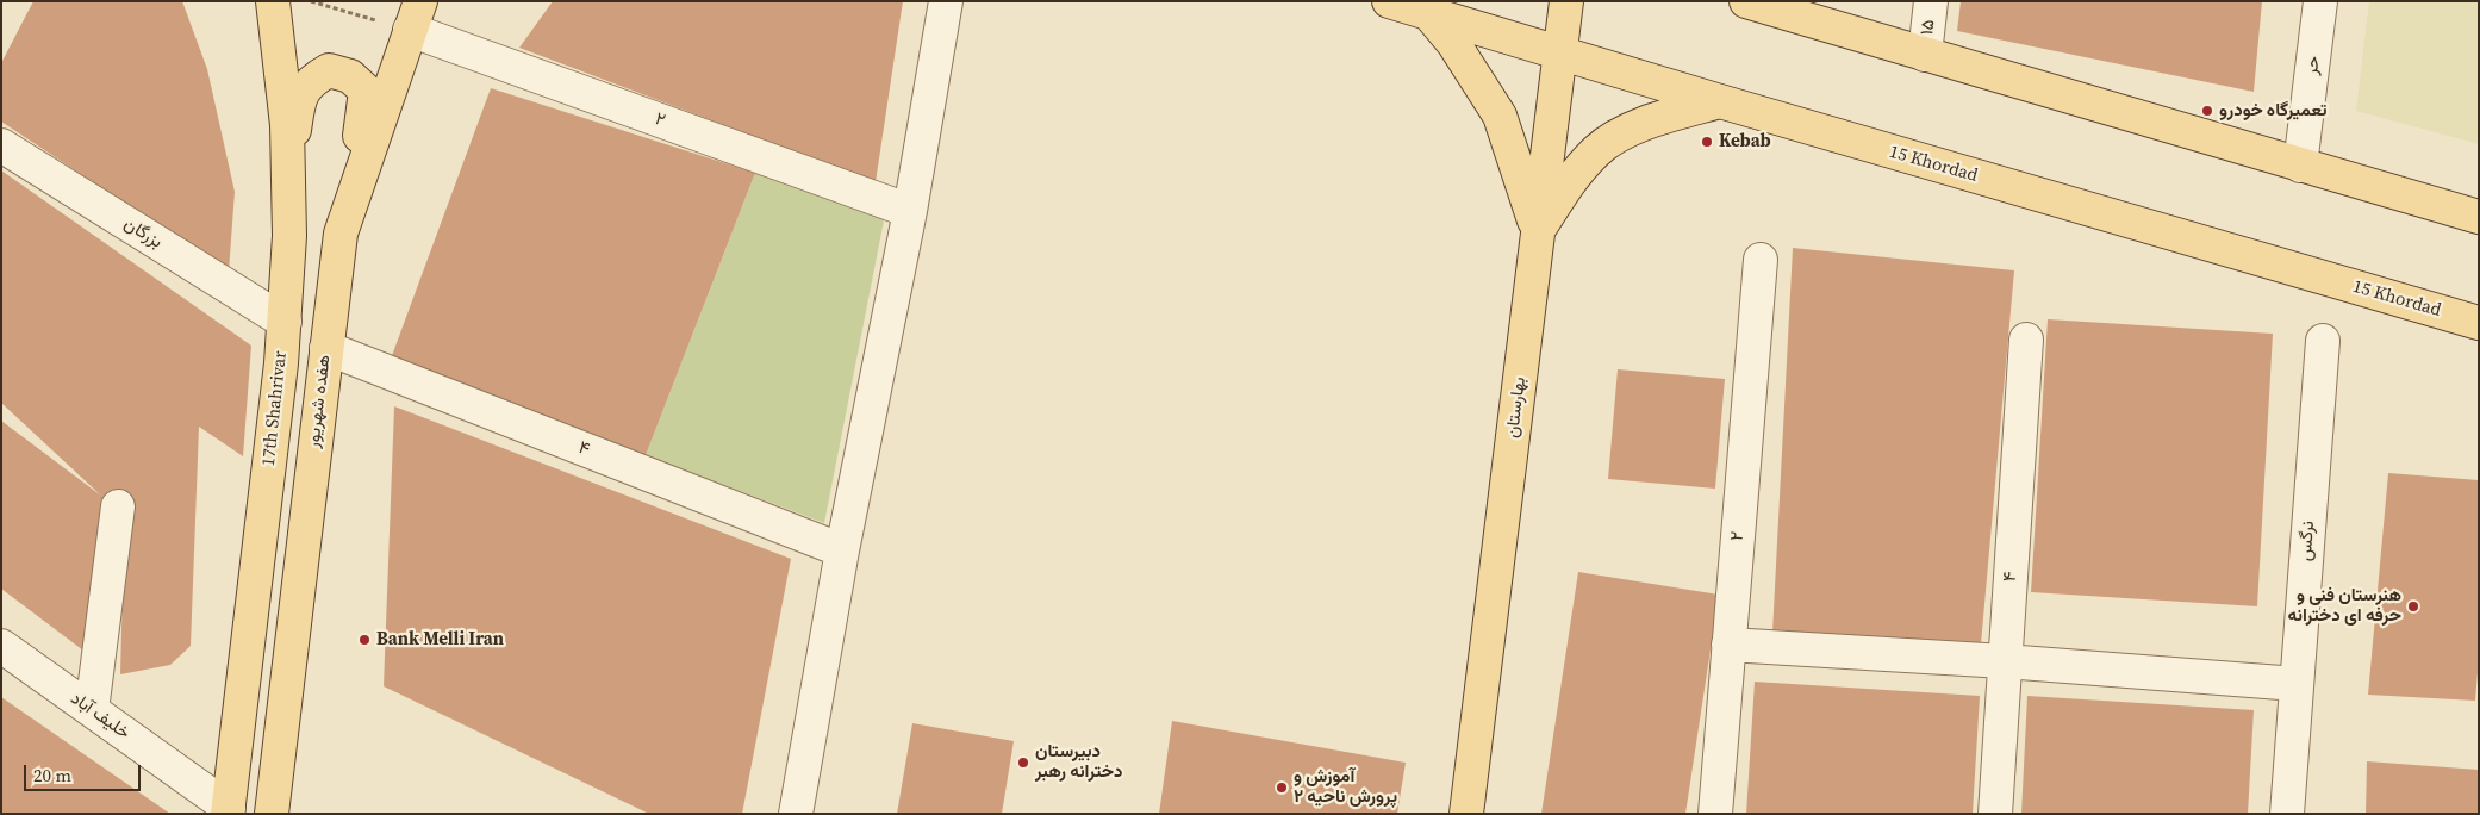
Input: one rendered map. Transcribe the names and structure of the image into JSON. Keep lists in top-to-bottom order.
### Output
{
  "streets": {
    "main road": [
      "15 Khordad",
      "هفده شهریور",
      "بهارستان",
      "17th Shahrivar"
    ],
    "street": [
      "۱۵",
      "حر",
      "۲",
      "بزرگان",
      "۴",
      "نرگس",
      "خلیف آباد"
    ]
  },
  "crossings": [
    ["۲", "هفده شهریور"],
    ["15 Khordad", "بهارستان"],
    ["بزرگان", "17th Shahrivar"],
    ["هفده شهریور", "۴"],
    ["17th Shahrivar", "خلیف آباد"]
  ],
  "places": [
    "تعمیرگاه خودرو",
    "Kebab",
    "هنرستان فنی و حرفه ای دخترانه",
    "Bank Melli Iran",
    "دبیرستان دخترانه رهبر",
    "آموزش و پرورش ناحیه ۲"
  ],
  "scale_bar": "20 m"
}
